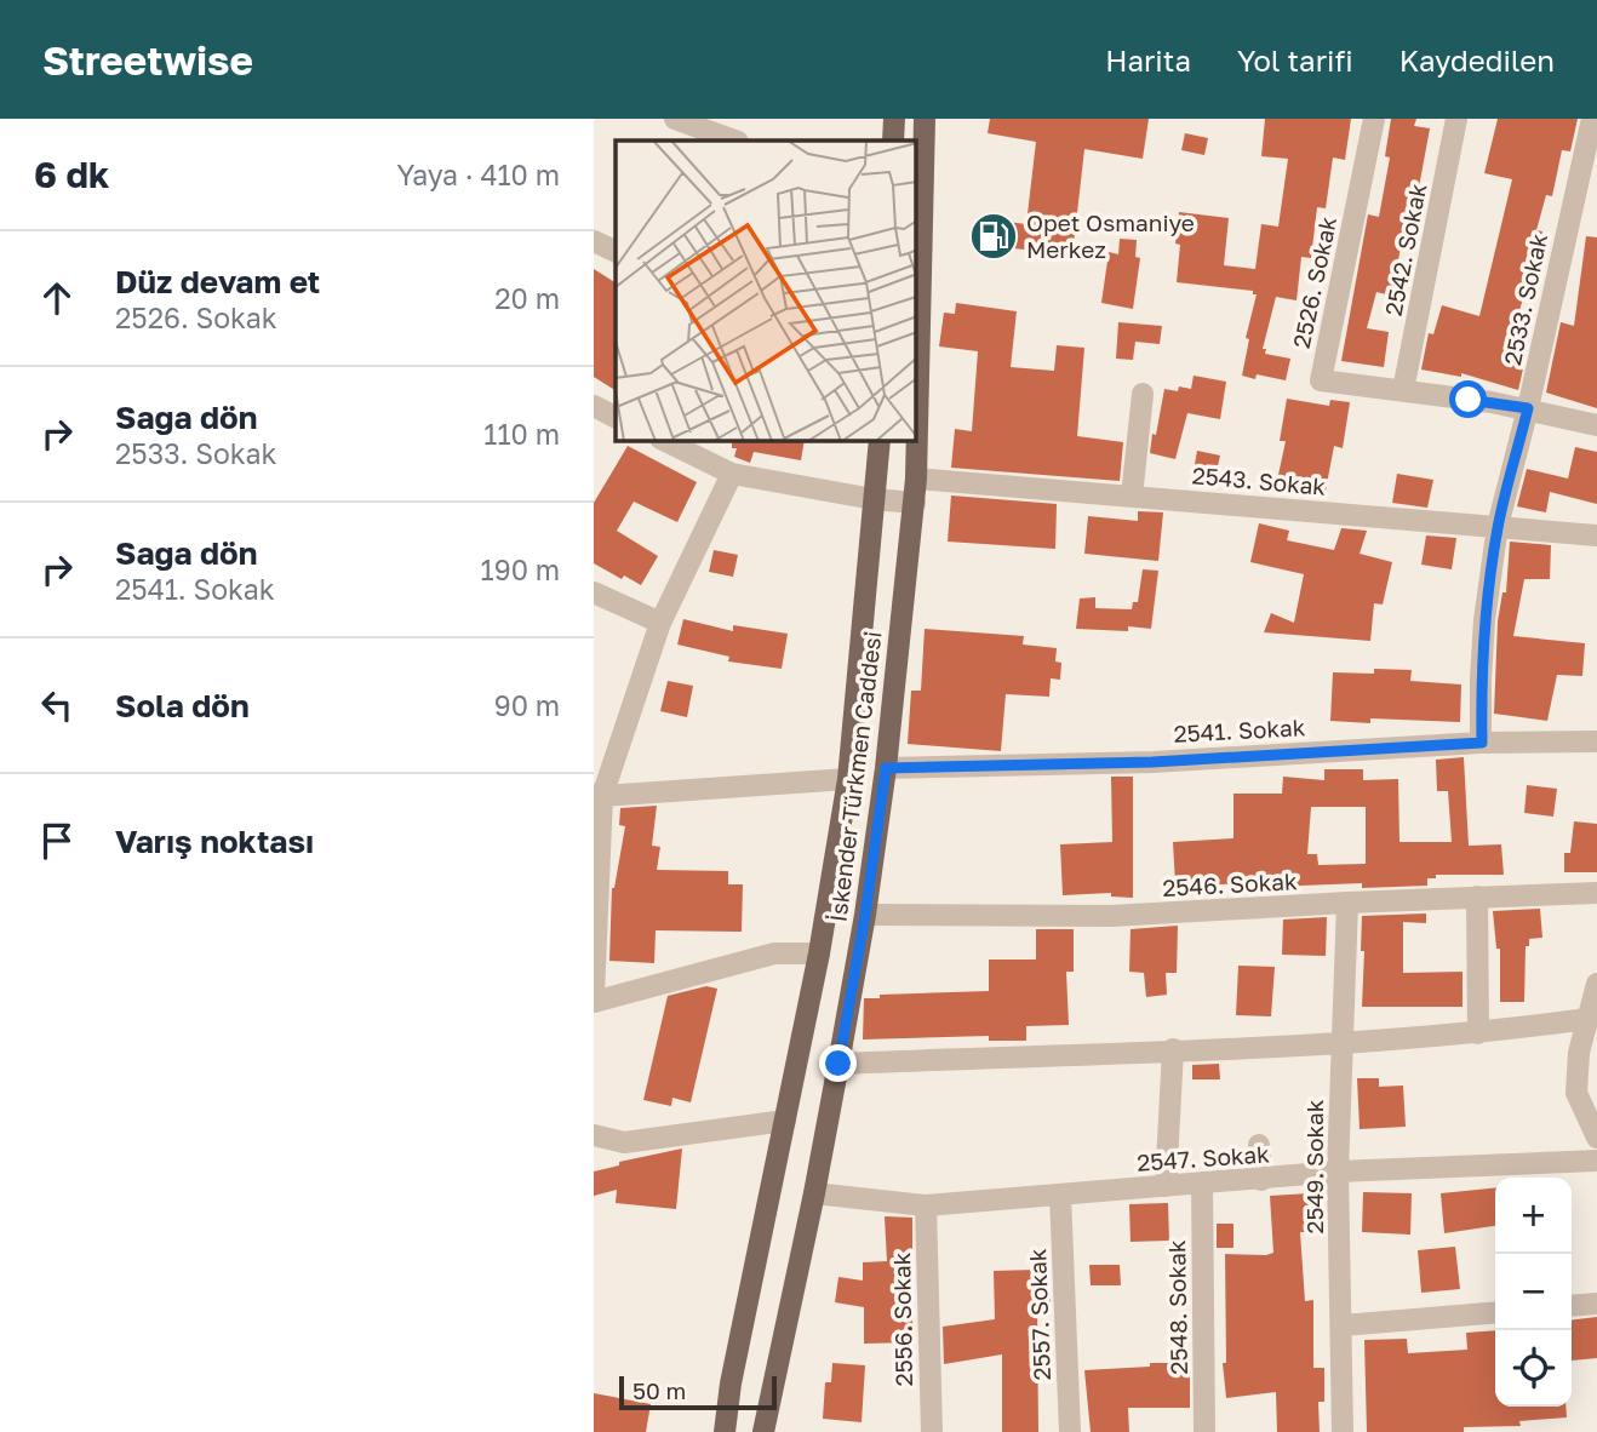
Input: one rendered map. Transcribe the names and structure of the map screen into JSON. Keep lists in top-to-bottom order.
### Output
{
  "streets": {
    "main road": ["İskender Türkmen Caddesi"],
    "street": [
      "2542. Sokak",
      "2526. Sokak",
      "2533. Sokak",
      "2543. Sokak",
      "2541. Sokak",
      "2546. Sokak",
      "2547. Sokak",
      "2549. Sokak",
      "2548. Sokak",
      "2557. Sokak",
      "2556. Sokak"
    ]
  },
  "crossings": [
    ["2542. Sokak", "2526. Sokak"],
    ["2526. Sokak", "2533. Sokak"],
    ["2533. Sokak", "2543. Sokak"],
    ["2533. Sokak", "2541. Sokak"],
    ["2543. Sokak", "İskender Türkmen Caddesi"],
    ["2541. Sokak", "İskender Türkmen Caddesi"],
    ["İskender Türkmen Caddesi", "2546. Sokak"],
    ["İskender Türkmen Caddesi", "2547. Sokak"],
    ["2546. Sokak", "2549. Sokak"],
    ["2547. Sokak", "2549. Sokak"],
    ["2547. Sokak", "2548. Sokak"],
    ["2547. Sokak", "2557. Sokak"],
    ["2547. Sokak", "2556. Sokak"]
  ],
  "places": {
    "fuel station": ["Opet Osmaniye Merkez"]
  },
  "scale_bar": "50 m",
  "page": {
    "header": "Streetwise",
    "nav": ["Harita", "Yol tarifi", "Kaydedilen"],
    "heading": ["6 dk", "Yaya · 410 m"],
    "list": [
      ["Düz devam et", "2526. Sokak", "20 m"],
      ["Sağa dön", "2533. Sokak", "110 m"],
      ["Sağa dön", "2541. Sokak", "190 m"],
      ["Sola dön", "90 m"],
      "Varış noktası"
    ],
    "map_buttons": ["+", "−"],
    "scale": "50 m"
  }
}
